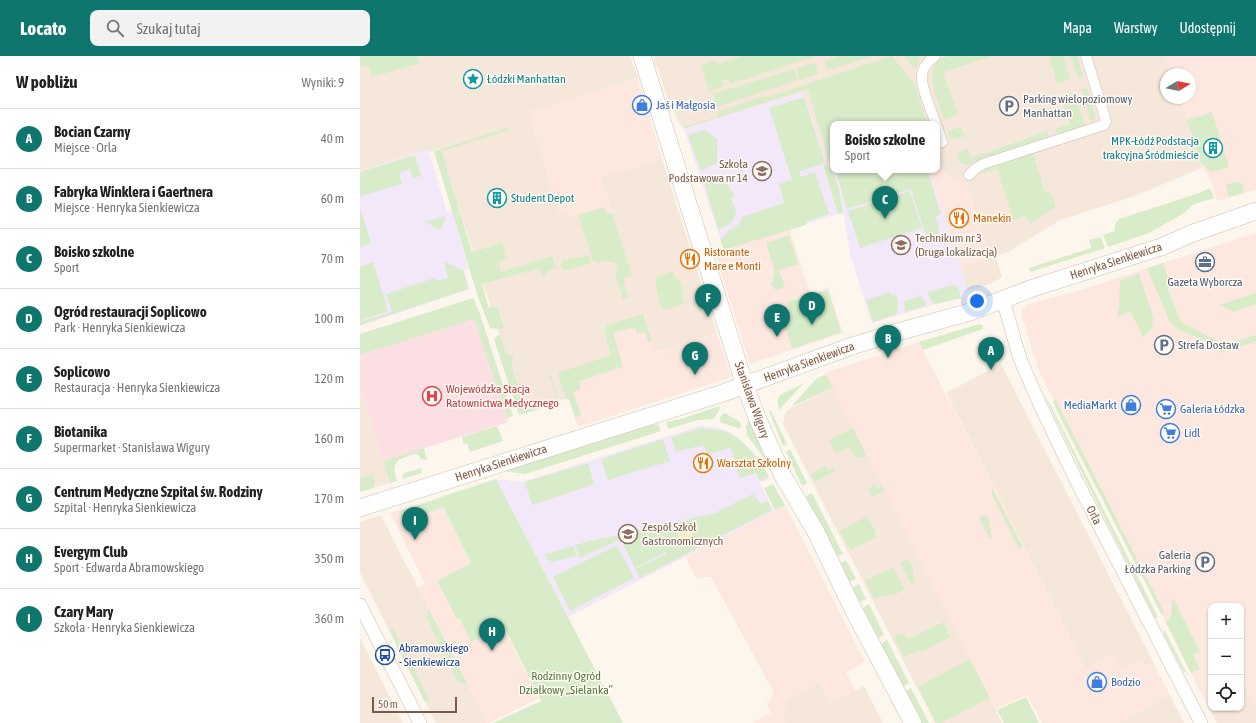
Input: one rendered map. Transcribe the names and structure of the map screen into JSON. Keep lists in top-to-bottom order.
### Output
{
  "streets": {
    "street": ["Henryka Sienkiewicza", "Stanisława Wigury", "Orla"]
  },
  "crossings": [
    ["Henryka Sienkiewicza", "Stanisława Wigury"],
    ["Henryka Sienkiewicza", "Orla"]
  ],
  "parks": ["Rodzinny Ogród Działkowy „Sielanka”"],
  "places": {
    "place": ["Łódzki Manhattan"],
    "shop": ["Jaś i Małgosia", "MediaMarkt", "Bodzio"],
    "parking": ["Parking wielopoziomowy Manhattan", "Strefa Dostaw", "Galeria Łódzka Parking"],
    "building": ["MPK-Łódź Podstacja trakcyjna Śródmieście", "Student Depot"],
    "school or university": ["Szkoła Podstawowa nr 14", "Technikum nr 3 (Druga lokalizacja)", "Zespół Szkół Gastronomicznych"],
    "restaurant": ["Manekin", "Ristorante Mare e Monti", "Warsztat Szkolny"],
    "office": ["Gazeta Wyborcza"],
    "hospital": ["Wojewódzka Stacja Ratownictwa Medycznego"],
    "supermarket": ["Galeria Łódzka", "Lidl"],
    "bus stop": ["Abramowskiego - Sienkiewicza"]
  },
  "scale_bar": "50 m",
  "north": "right",
  "page": {
    "header": "Locato",
    "search": "Szukaj tutaj",
    "nav": ["Mapa", "Warstwy", "Udostępnij"],
    "heading": ["W pobliżu", "Wyniki: 9"],
    "list": [
      {
        "mark": "A",
        "name": "Bocian Czarny",
        "note": "Miejsce · Orla",
        "value": "40 m"
      },
      {
        "mark": "B",
        "name": "Fabryka Winklera i Gaertnera",
        "note": "Miejsce · Henryka Sienkiewicza",
        "value": "60 m"
      },
      {
        "mark": "C",
        "name": "Boisko szkolne",
        "note": "Sport",
        "value": "70 m"
      },
      {
        "mark": "D",
        "name": "Ogród restauracji Soplicowo",
        "note": "Park · Henryka Sienkiewicza",
        "value": "100 m"
      },
      {
        "mark": "E",
        "name": "Soplicowo",
        "note": "Restauracja · Henryka Sienkiewicza",
        "value": "120 m"
      },
      {
        "mark": "F",
        "name": "Biotanika",
        "note": "Supermarket · Stanisława Wigury",
        "value": "160 m"
      },
      {
        "mark": "G",
        "name": "Centrum Medyczne Szpital św. Rodziny",
        "note": "Szpital · Henryka Sienkiewicza",
        "value": "170 m"
      },
      {
        "mark": "H",
        "name": "Evergym Club",
        "note": "Sport · Edwarda Abramowskiego",
        "value": "350 m"
      },
      {
        "mark": "I",
        "name": "Czary Mary",
        "note": "Szkoła · Henryka Sienkiewicza",
        "value": "360 m"
      }
    ],
    "popup": ["Boisko szkolne", "Sport"],
    "pins": [
      "C",
      "F",
      "D",
      "E",
      "B",
      "A",
      "G",
      "I",
      "H"
    ],
    "map_buttons": ["+", "−"],
    "scale": "50 m"
  }
}
